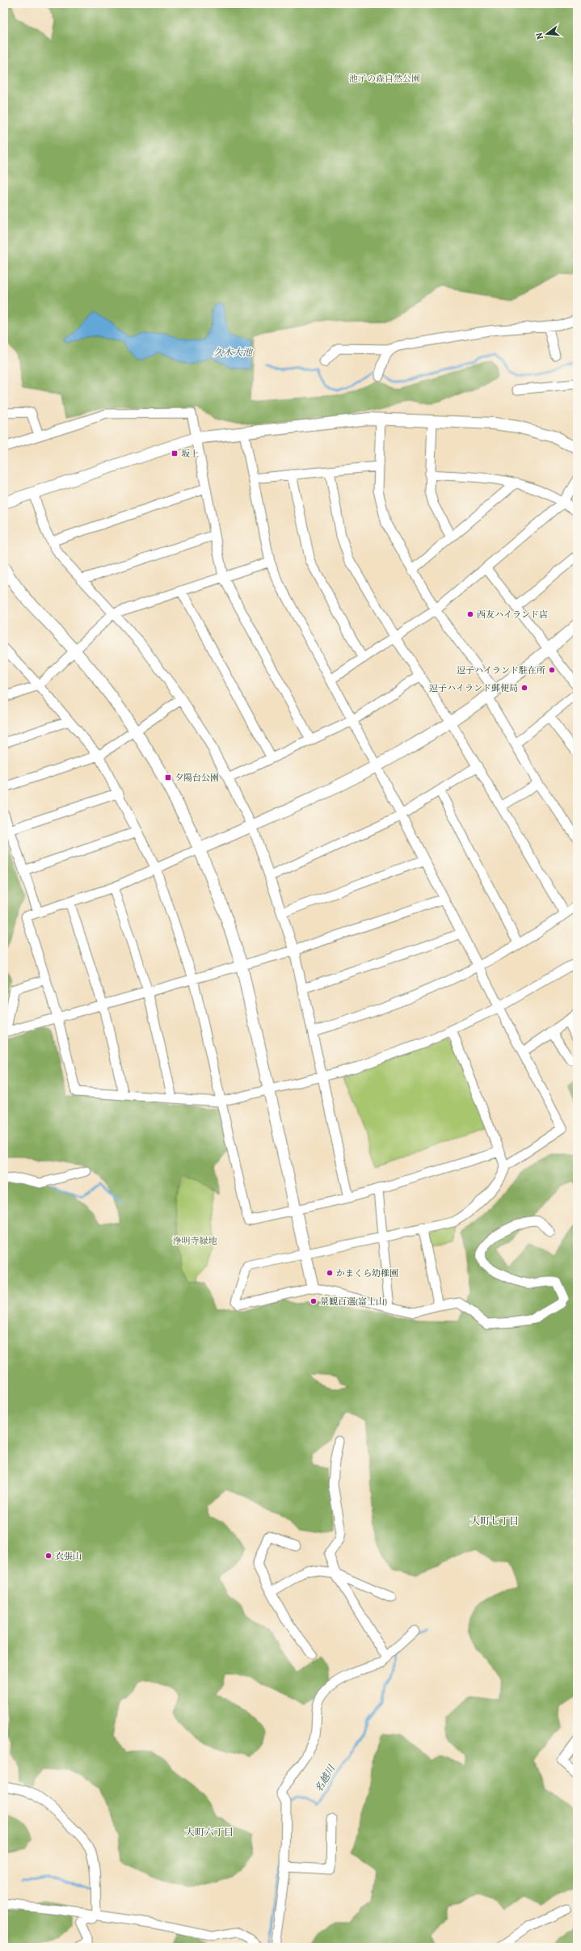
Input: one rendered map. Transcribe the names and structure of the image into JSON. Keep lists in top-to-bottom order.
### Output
{
  "districts": ["大町七丁目", "大町六丁目"],
  "water": ["久木大池", "名越川"],
  "parks": ["池子の森自然公園", "浄明寺緑地"],
  "places": {
    "transit": ["坂上", "夕陽台公園"],
    "other": [
      "西友ハイランド店",
      "逗子ハイランド駐在所",
      "逗子ハイランド郵便局",
      "かまくら幼稚園",
      "景観百選(富士山)",
      "衣張山"
    ]
  },
  "north": "left"
}
